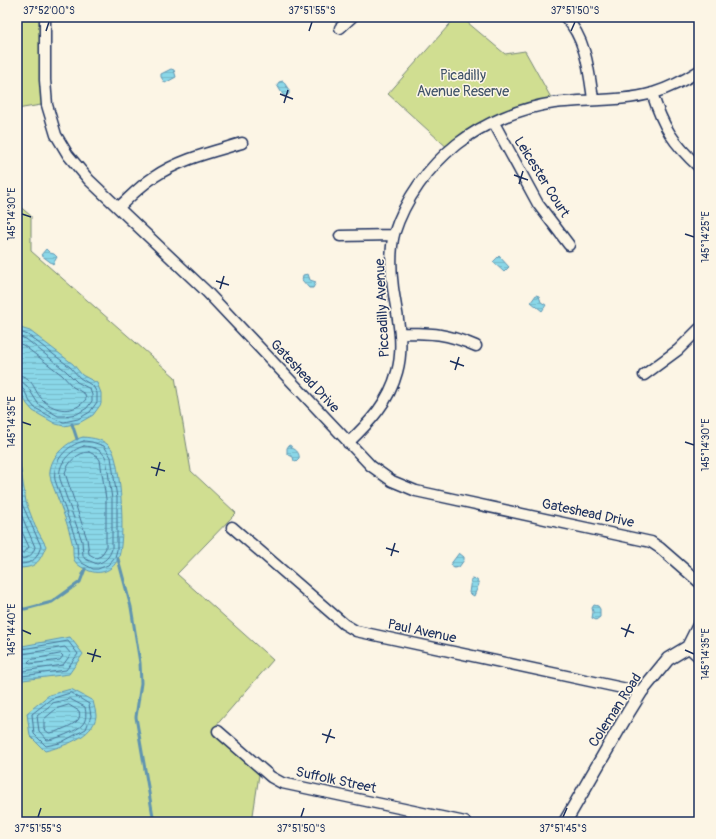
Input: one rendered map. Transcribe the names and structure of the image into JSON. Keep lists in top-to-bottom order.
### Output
{
  "streets": {
    "street": [
      "Leicester Court",
      "Piccadilly Avenue",
      "Gateshead Drive",
      "Paul Avenue",
      "Coleman Road",
      "Suffolk Street"
    ]
  },
  "crossings": [
    ["Leicester Court", "Piccadilly Avenue"],
    ["Piccadilly Avenue", "Gateshead Drive"],
    ["Paul Avenue", "Coleman Road"]
  ],
  "parks": ["Picadilly Avenue Reserve"],
  "coordinates": [
    "37°52'00\"S",
    "37°51'55\"S",
    "37°51'50\"S",
    "145°14'30\"E",
    "145°14'25\"E",
    "145°14'35\"E",
    "145°14'40\"E",
    "37°51'45\"S"
  ]
}
